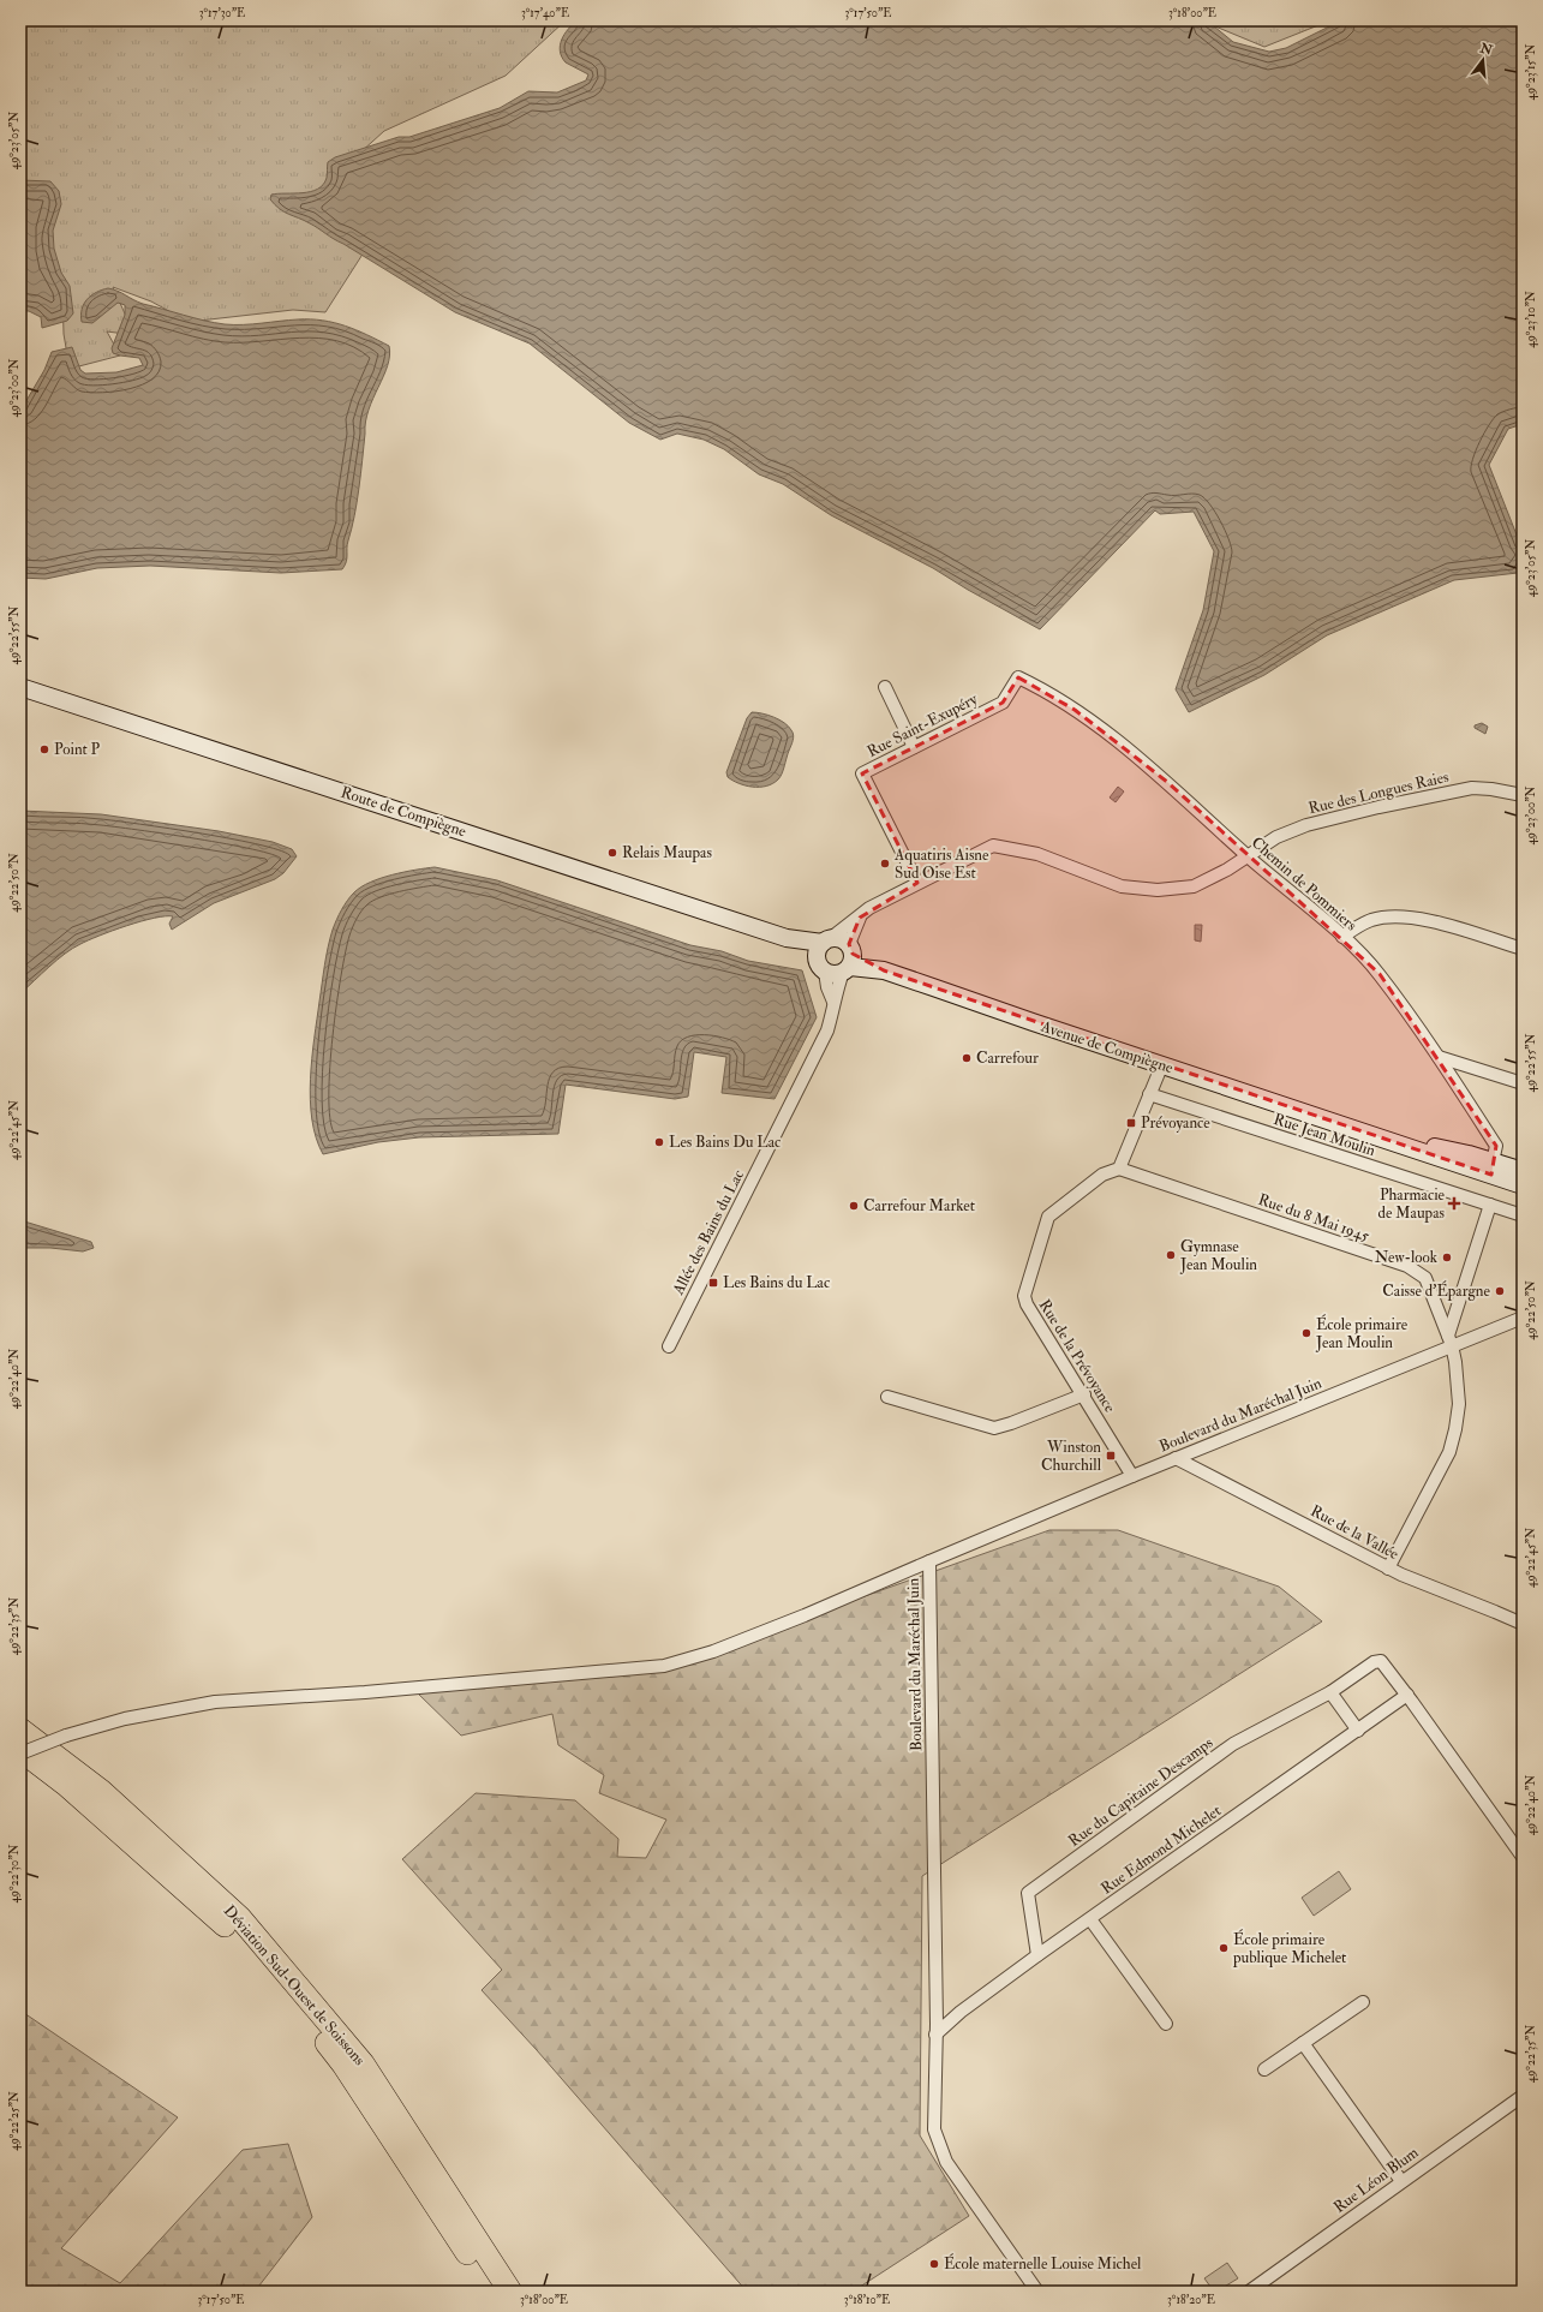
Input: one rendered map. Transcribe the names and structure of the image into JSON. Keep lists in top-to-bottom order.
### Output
{
  "streets": {
    "highway": ["Déviation Sud-Ouest de Soissons"],
    "main road": ["Route de Compiègne", "Avenue de Compiègne"],
    "street": [
      "Rue Saint-Exupéry",
      "Rue des Longues Raies",
      "Chemin de Pommiers",
      "Rue Jean Moulin",
      "Rue du 8 Mai 1945",
      "Allée des Bains du Lac",
      "Rue de la Prévoyance",
      "Boulevard du Maréchal Juin",
      "Rue de la Vallée",
      "Rue du Capitaine Descamps",
      "Rue Edmond Michelet",
      "Rue Léon Blum"
    ]
  },
  "crossings": [
    ["Rue Saint-Exupéry", "Rue des Longues Raies"],
    ["Rue Saint-Exupéry", "Chemin de Pommiers"],
    ["Rue des Longues Raies", "Chemin de Pommiers"],
    ["Rue des Longues Raies", "Avenue de Compiègne"],
    ["Rue des Longues Raies", "Allée des Bains du Lac"],
    ["Chemin de Pommiers", "Avenue de Compiègne"],
    ["Avenue de Compiègne", "Allée des Bains du Lac"],
    ["Rue du 8 Mai 1945", "Rue de la Prévoyance"],
    ["Rue du 8 Mai 1945", "Boulevard du Maréchal Juin"],
    ["Rue du 8 Mai 1945", "Rue de la Vallée"],
    ["Rue de la Prévoyance", "Boulevard du Maréchal Juin"],
    ["Boulevard du Maréchal Juin", "Rue de la Vallée"],
    ["Boulevard du Maréchal Juin", "Rue Edmond Michelet"],
    ["Rue du Capitaine Descamps", "Rue Edmond Michelet"]
  ],
  "places": {
    "other": [
      "Point P",
      "Relais Maupas",
      "Aquatiris Aisne Sud Oise Est",
      "Carrefour",
      "Les Bains Du Lac",
      "Carrefour Market",
      "Gymnase Jean Moulin",
      "New-look",
      "Caisse d'Épargne",
      "École primaire Jean Moulin",
      "École primaire publique Michelet",
      "École maternelle Louise Michel"
    ],
    "transit": ["Prévoyance", "Les Bains du Lac", "Winston Churchill"],
    "health": ["Pharmacie de Maupas"]
  },
  "north": "top",
  "coordinates": [
    "3°17'30\"E",
    "3°17'40\"E",
    "3°17'50\"E",
    "3°18'00\"E",
    "49°23'15\"N",
    "49°23'05\"N",
    "49°23'10\"N",
    "49°23'00\"N",
    "49°22'55\"N",
    "49°22'50\"N",
    "49°22'45\"N",
    "49°22'40\"N",
    "49°22'35\"N",
    "49°22'30\"N",
    "49°22'25\"N",
    "3°18'10\"E",
    "3°18'20\"E"
  ]
}
